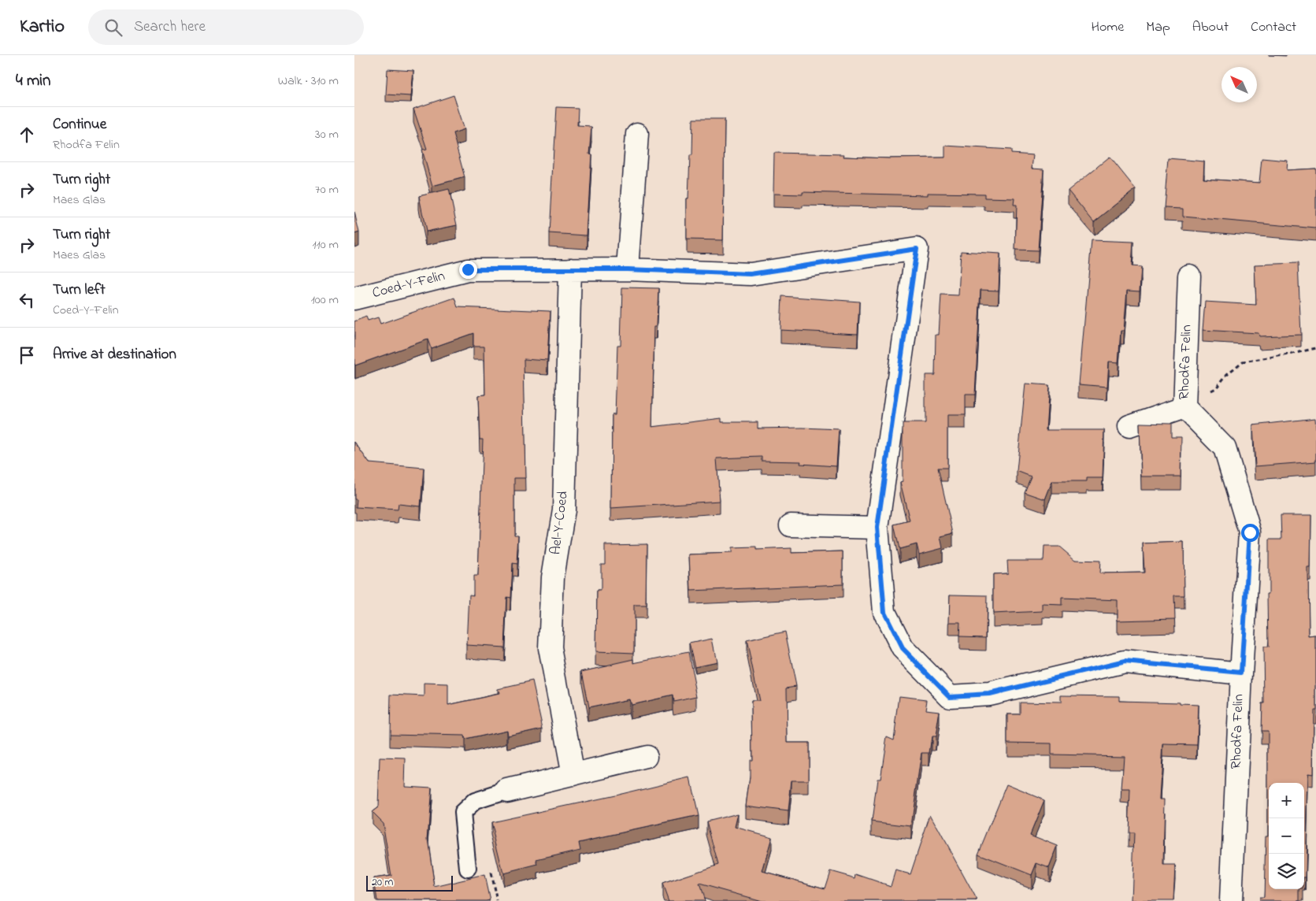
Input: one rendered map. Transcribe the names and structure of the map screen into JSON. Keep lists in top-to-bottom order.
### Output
{
  "streets": {
    "street": ["Coed-Y-Felin", "Rhodfa Felin", "Ael-Y-Coed"]
  },
  "crossings": [
    ["Coed-Y-Felin", "Ael-Y-Coed"]
  ],
  "scale_bar": "20 m",
  "north": "top left",
  "page": {
    "header": "Kartio",
    "search": "Search here",
    "nav": [
      "Home",
      "Map",
      "About",
      "Contact"
    ],
    "heading": ["4 min", "Walk · 310 m"],
    "list": [
      ["Continue", "Rhodfa Felin", "30 m"],
      ["Turn right", "Maes Glas", "70 m"],
      ["Turn right", "Maes Glas", "110 m"],
      ["Turn left", "Coed-Y-Felin", "100 m"],
      "Arrive at destination"
    ],
    "map_buttons": ["+", "−"],
    "scale": "20 m"
  }
}
